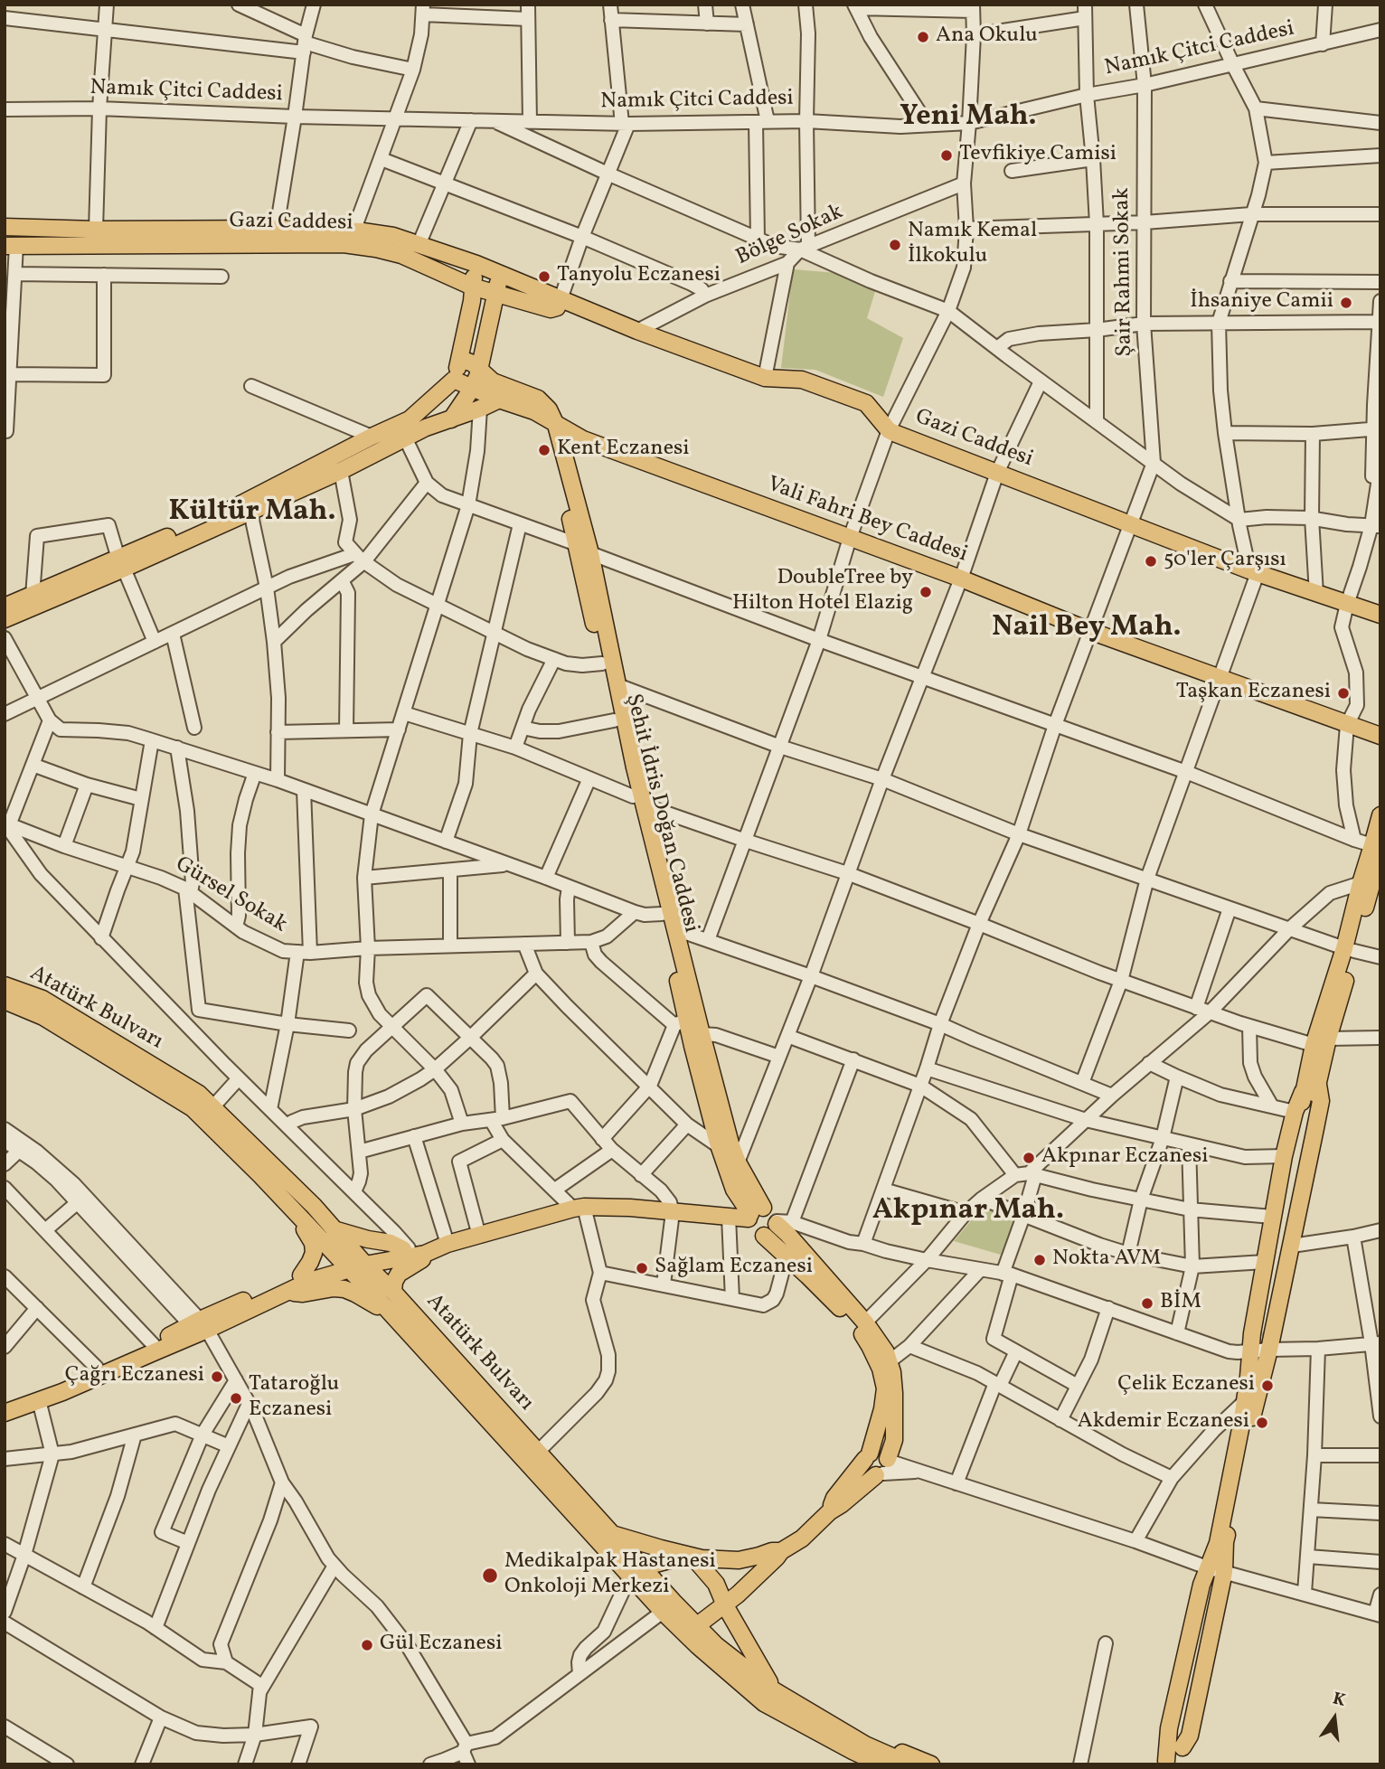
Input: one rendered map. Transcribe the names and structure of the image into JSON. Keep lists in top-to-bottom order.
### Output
{
  "streets": {
    "main road": [
      "Gazi Caddesi",
      "Vali Fahri Bey Caddesi",
      "Şehit İdris Doğan Caddesi",
      "Atatürk Bulvarı"
    ],
    "street": [
      "Namık Çitci Caddesi",
      "Bölge Sokak",
      "Şair Rahmi Sokak",
      "Gürsel Sokak"
    ]
  },
  "crossings": [
    ["Namık Çitci Caddesi", "Şair Rahmi Sokak"],
    ["Gazi Caddesi", "Bölge Sokak"],
    ["Vali Fahri Bey Caddesi", "Şehit İdris Doğan Caddesi"]
  ],
  "districts": [
    "Yeni Mah.",
    "Kültür Mah.",
    "Nail Bey Mah.",
    "Akpınar Mah."
  ],
  "places": [
    "Ana Okulu",
    "Tevfikiye Camisi",
    "Namık Kemal İlkokulu",
    "Tanyolu Eczanesi",
    "İhsaniye Camii",
    "Kent Eczanesi",
    "50'ler Çarşısı",
    "DoubleTree by Hilton Hotel Elazig",
    "Taşkan Eczanesi",
    "Akpınar Eczanesi",
    "Nokta AVM",
    "Sağlam Eczanesi",
    "BİM",
    "Çağrı Eczanesi",
    "Çelik Eczanesi",
    "Tataroğlu Eczanesi",
    "Akdemir Eczanesi",
    "Medikalpak Hastanesi Onkoloji Merkezi",
    "Gül Eczanesi"
  ],
  "north": "top"
}
